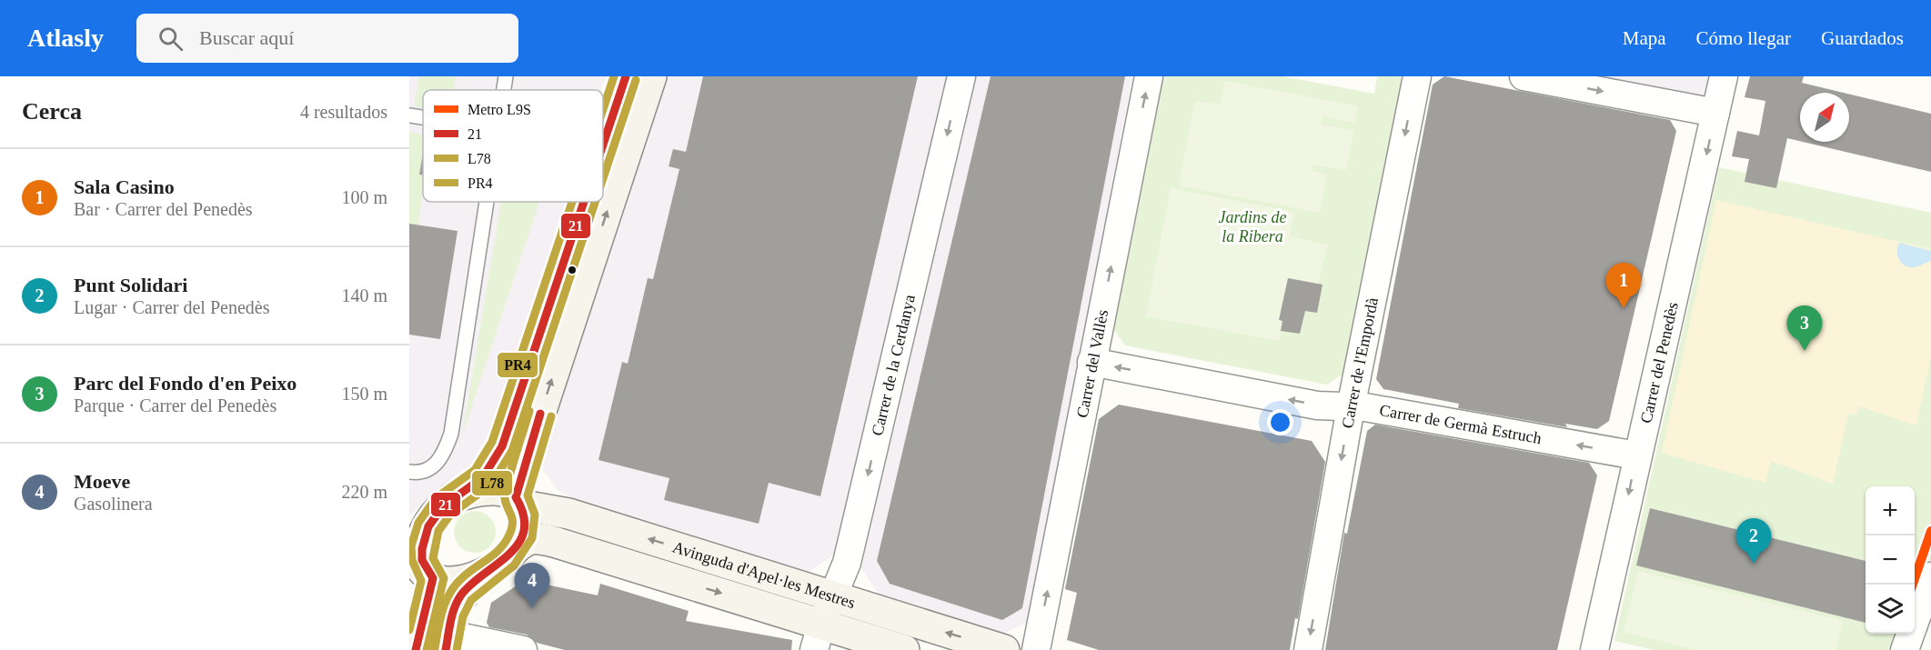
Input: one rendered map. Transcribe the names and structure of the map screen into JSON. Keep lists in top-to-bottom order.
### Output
{
  "streets": {
    "street": [
      "Carrer del Vallès",
      "Carrer de l'Empordà",
      "Carrer del Penedès",
      "Carrer de la Cerdanya",
      "Carrer de Germà Estruch",
      "Avinguda d'Apel·les Mestres"
    ]
  },
  "crossings": [
    ["Carrer del Vallès", "Carrer de Germà Estruch"],
    ["Carrer de l'Empordà", "Carrer de Germà Estruch"],
    ["Carrer del Penedès", "Carrer de Germà Estruch"],
    ["Carrer de la Cerdanya", "Avinguda d'Apel·les Mestres"]
  ],
  "one_way": [
    "Carrer del Vallès",
    "Carrer de l'Empordà",
    "Carrer del Penedès",
    "Carrer de la Cerdanya",
    "Carrer de Germà Estruch"
  ],
  "parks": ["Jardins de la Ribera"],
  "lines": [
    "transit line 21",
    "transit line PR4",
    "transit line L78",
    "metro line L9S"
  ],
  "legend": [
    "Metro L9S",
    "21",
    "L78",
    "PR4"
  ],
  "north": "top right",
  "page": {
    "header": "Atlasly",
    "search": "Buscar aquí",
    "nav": ["Mapa", "Cómo llegar", "Guardados"],
    "heading": ["Cerca", "4 resultados"],
    "list": [
      {
        "mark": "1",
        "name": "Sala Casino",
        "note": "Bar · Carrer del Penedès",
        "value": "100 m"
      },
      {
        "mark": "2",
        "name": "Punt Solidari",
        "note": "Lugar · Carrer del Penedès",
        "value": "140 m"
      },
      {
        "mark": "3",
        "name": "Parc del Fondo d'en Peixo",
        "note": "Parque · Carrer del Penedès",
        "value": "150 m"
      },
      {
        "mark": "4",
        "name": "Moeve",
        "note": "Gasolinera",
        "value": "220 m"
      }
    ],
    "pins": [
      "1",
      "3",
      "2",
      "4"
    ],
    "map_buttons": ["+", "−"]
  }
}
